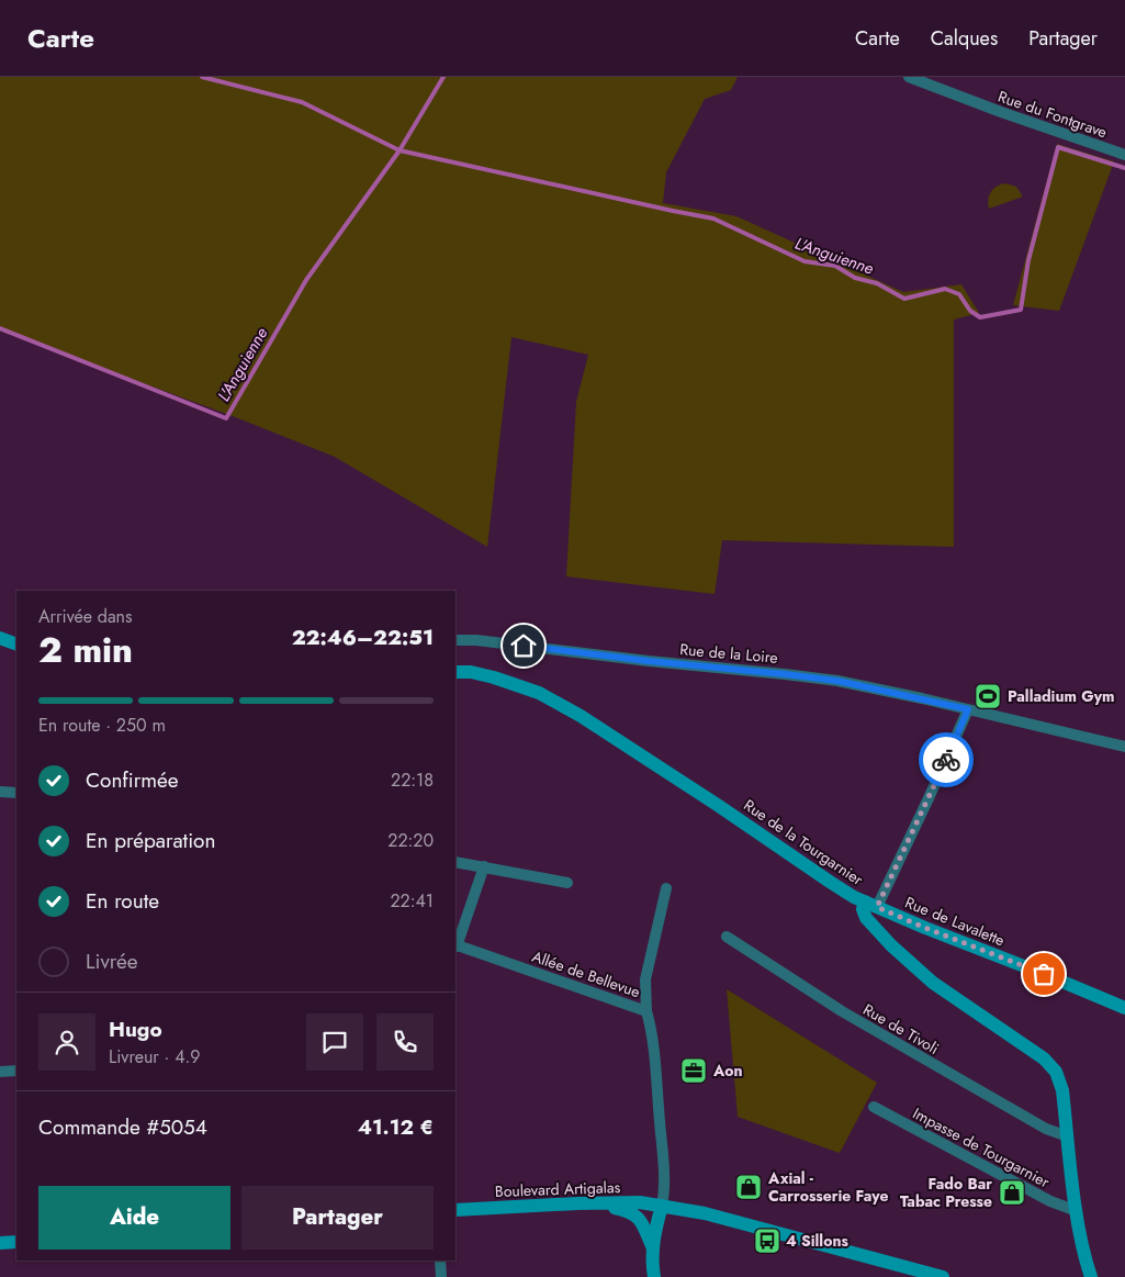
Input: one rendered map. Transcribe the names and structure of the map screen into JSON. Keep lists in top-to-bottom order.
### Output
{
  "streets": {
    "street": [
      "Rue du Fontgrave",
      "Rue de la Loire",
      "Rue de la Tourgarnier",
      "Rue de Lavalette",
      "Allée de Bellevue",
      "Rue de Tivoli",
      "Impasse de Tourgarnier",
      "Boulevard Artigalas"
    ]
  },
  "crossings": [
    ["Rue de la Tourgarnier", "Rue de Lavalette"],
    ["Rue de la Tourgarnier", "Rue de Tivoli"],
    ["Rue de la Tourgarnier", "Impasse de Tourgarnier"],
    ["Allée de Bellevue", "Boulevard Artigalas"]
  ],
  "water": ["L'Anguienne"],
  "places": {
    "sports": ["Palladium Gym"],
    "office": ["Aon"],
    "shop": ["Axial - Carrosserie Faye", "Fado Bar Tabac Presse"],
    "bus stop": ["4 Sillons"]
  },
  "page": {
    "header": "Carte",
    "nav": ["Carte", "Calques", "Partager"],
    "heading": ["2 min", "Arrivée dans", "22:46–22:51"],
    "panel": [
      "Hugo",
      "Livreur · 4.9",
      "Commande #5054",
      "41.12 €"
    ],
    "bar": "En route · 250 m",
    "list": [
      ["Confirmée", "22:18"],
      ["En préparation", "22:20"],
      ["En route", "22:41"],
      "Livrée"
    ],
    "buttons": ["Aide", "Partager"]
  }
}
